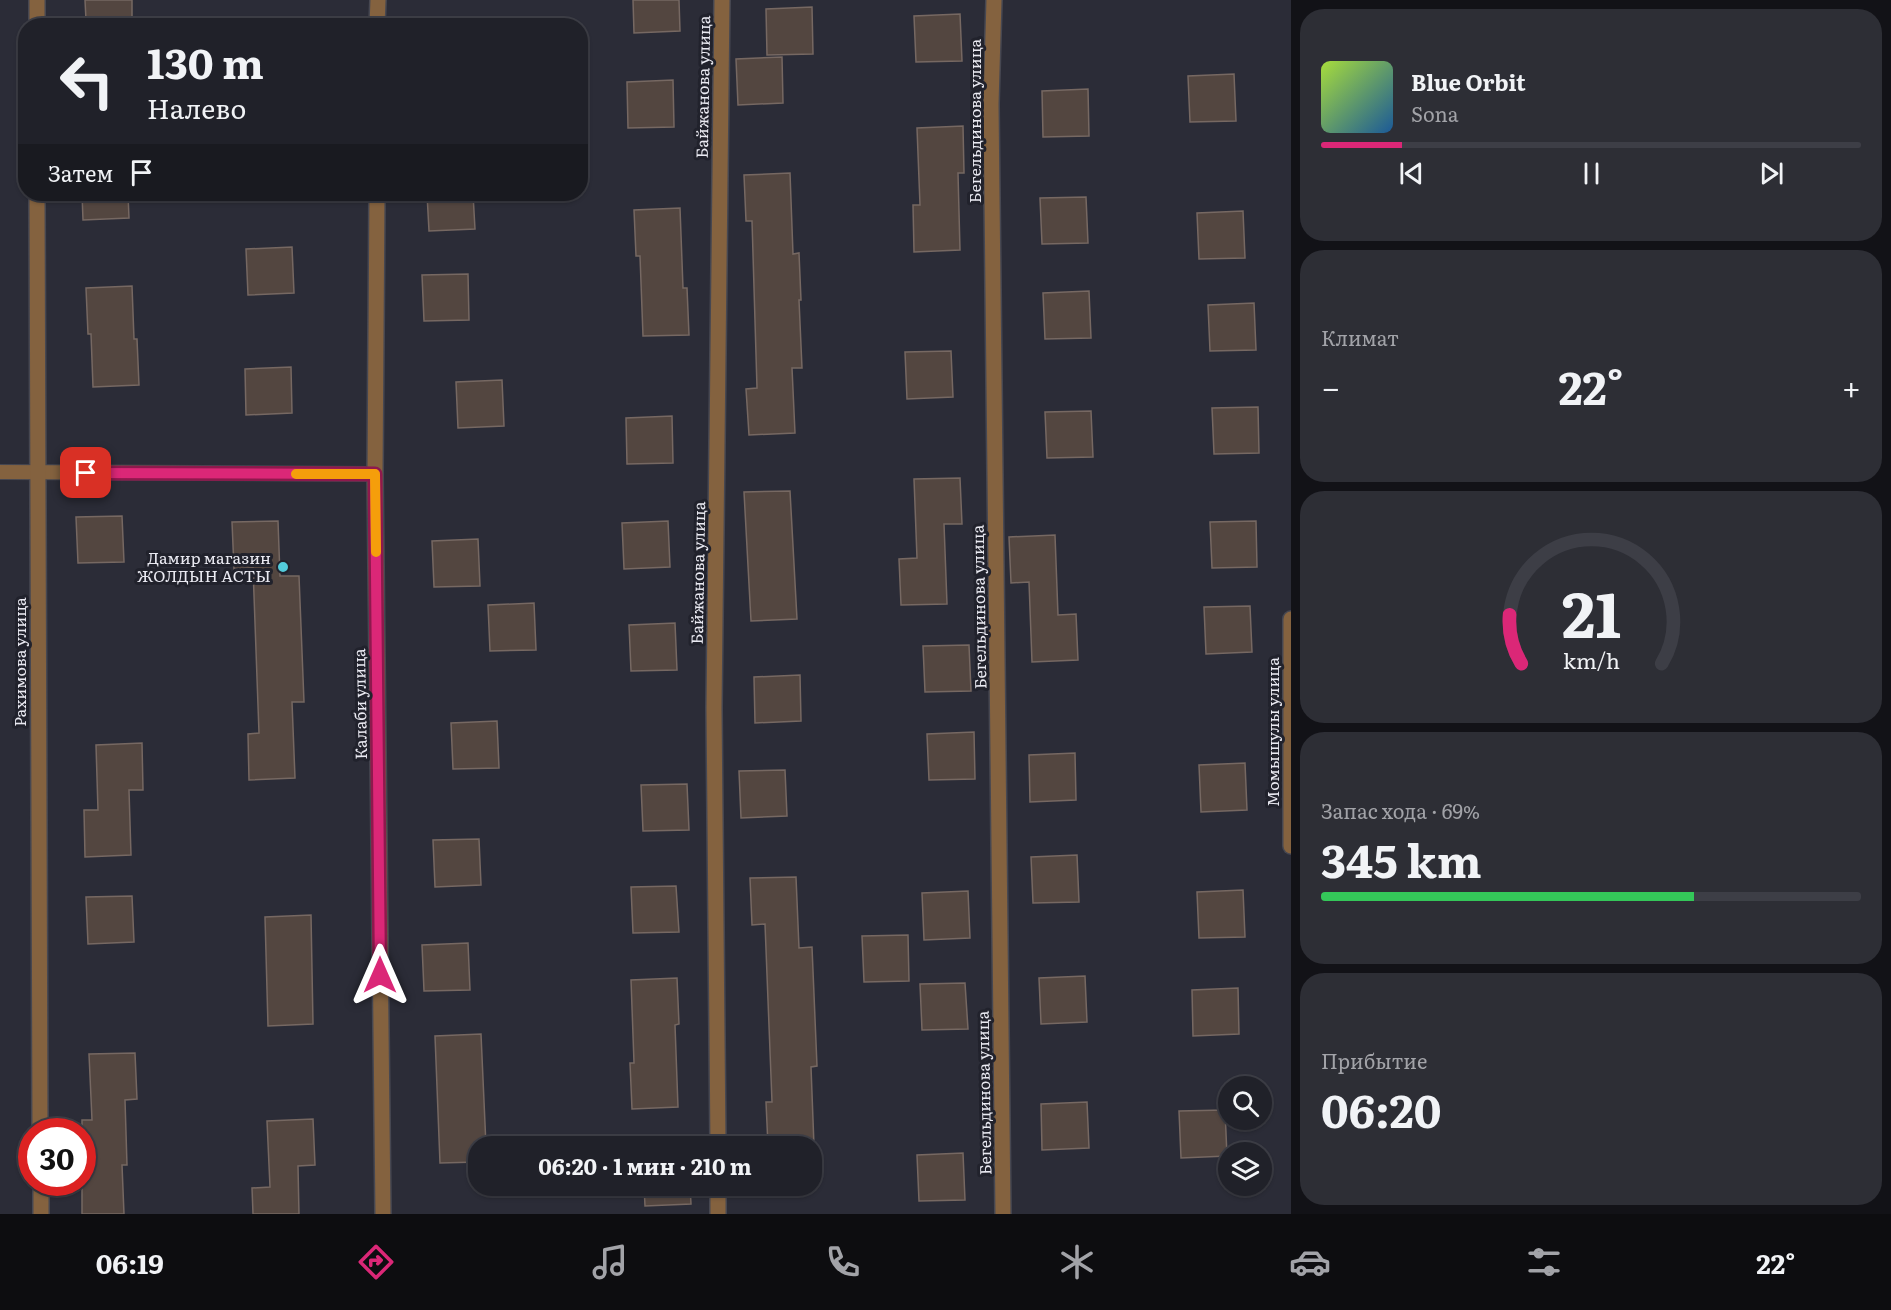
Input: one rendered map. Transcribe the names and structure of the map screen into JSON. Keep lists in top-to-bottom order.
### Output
{
  "streets": {
    "street": [
      "Байжанова улица",
      "Бегельдинова улица",
      "Рахимова улица",
      "Калаби улица",
      "Момышулы улица"
    ]
  },
  "places": ["Дамир магазин ЖОЛДЫН АСТЫ"],
  "page": {
    "turn": ["130 m", "Налево"],
    "song": ["Blue Orbit", "Sona"],
    "then": "Затем",
    "tile": [
      "Климат",
      ["Запас хода · 69%", "345 km"],
      ["Прибытие", "06:20"]
    ],
    "heat": ["−", "22°", "+"],
    "limit": "30",
    "trip": "06:20 · 1 мин · 210 m",
    "tabs": ["06:19", "22°"],
    "gauge": ["21", "km/h"]
  }
}
